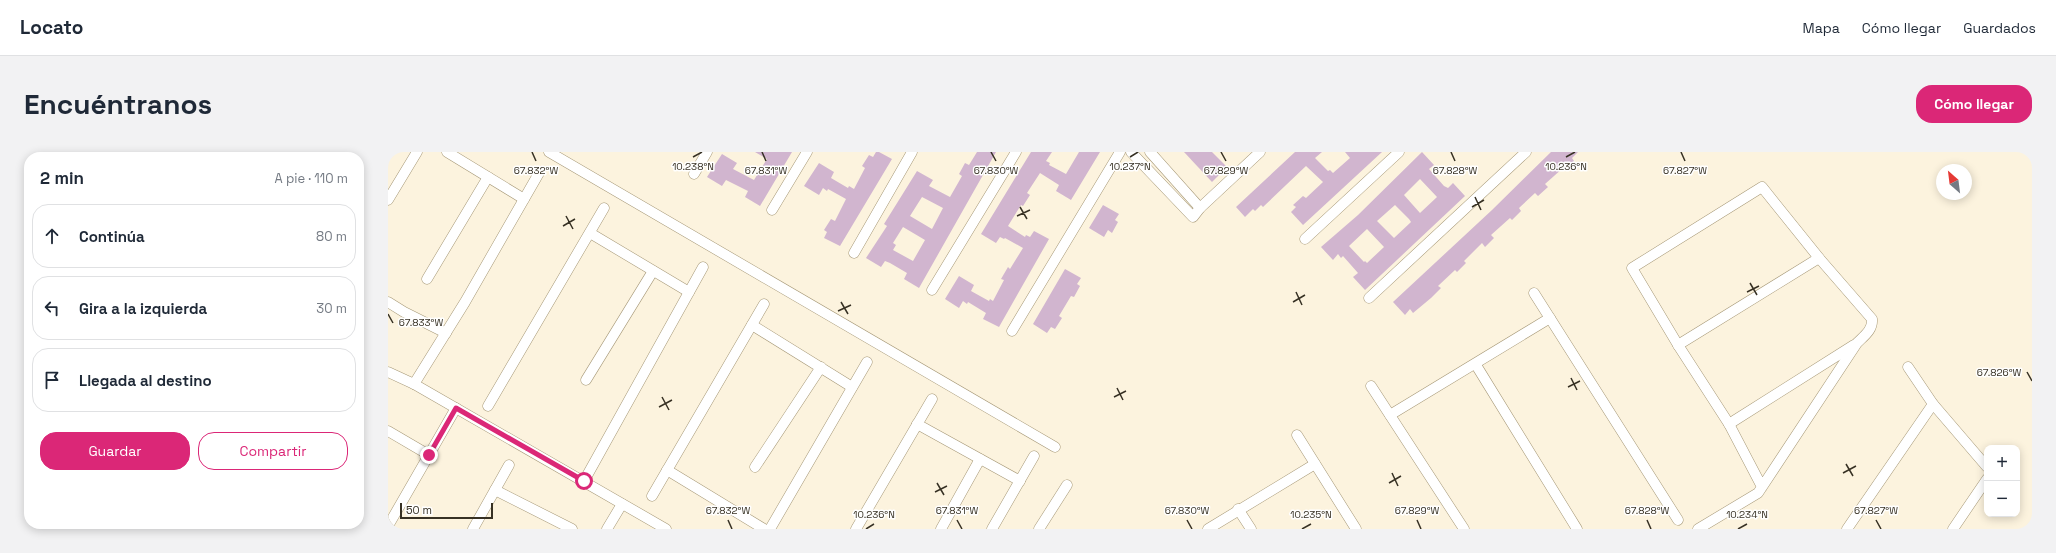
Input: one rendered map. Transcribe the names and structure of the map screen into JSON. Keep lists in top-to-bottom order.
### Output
{
  "scale_bar": "50 m",
  "north": "top left",
  "page": {
    "header": "Locato",
    "nav": ["Mapa", "Cómo llegar", "Guardados"],
    "buttons": [
      "Cómo llegar",
      ["Guardar", "Compartir"]
    ],
    "title": "Encuéntranos",
    "heading": ["2 min", "A pie · 110 m"],
    "list": [
      ["Continúa", "80 m"],
      ["Gira a la izquierda", "30 m"],
      "Llegada al destino"
    ],
    "map_buttons": ["+", "−"],
    "scale": "50 m"
  },
  "coordinates": [
    "10.238°N",
    "10.237°N",
    "10.236°N",
    "67.832°W",
    "67.831°W",
    "67.830°W",
    "67.829°W",
    "67.828°W",
    "67.827°W",
    "67.833°W",
    "67.826°W",
    "10.235°N",
    "10.234°N"
  ]
}
